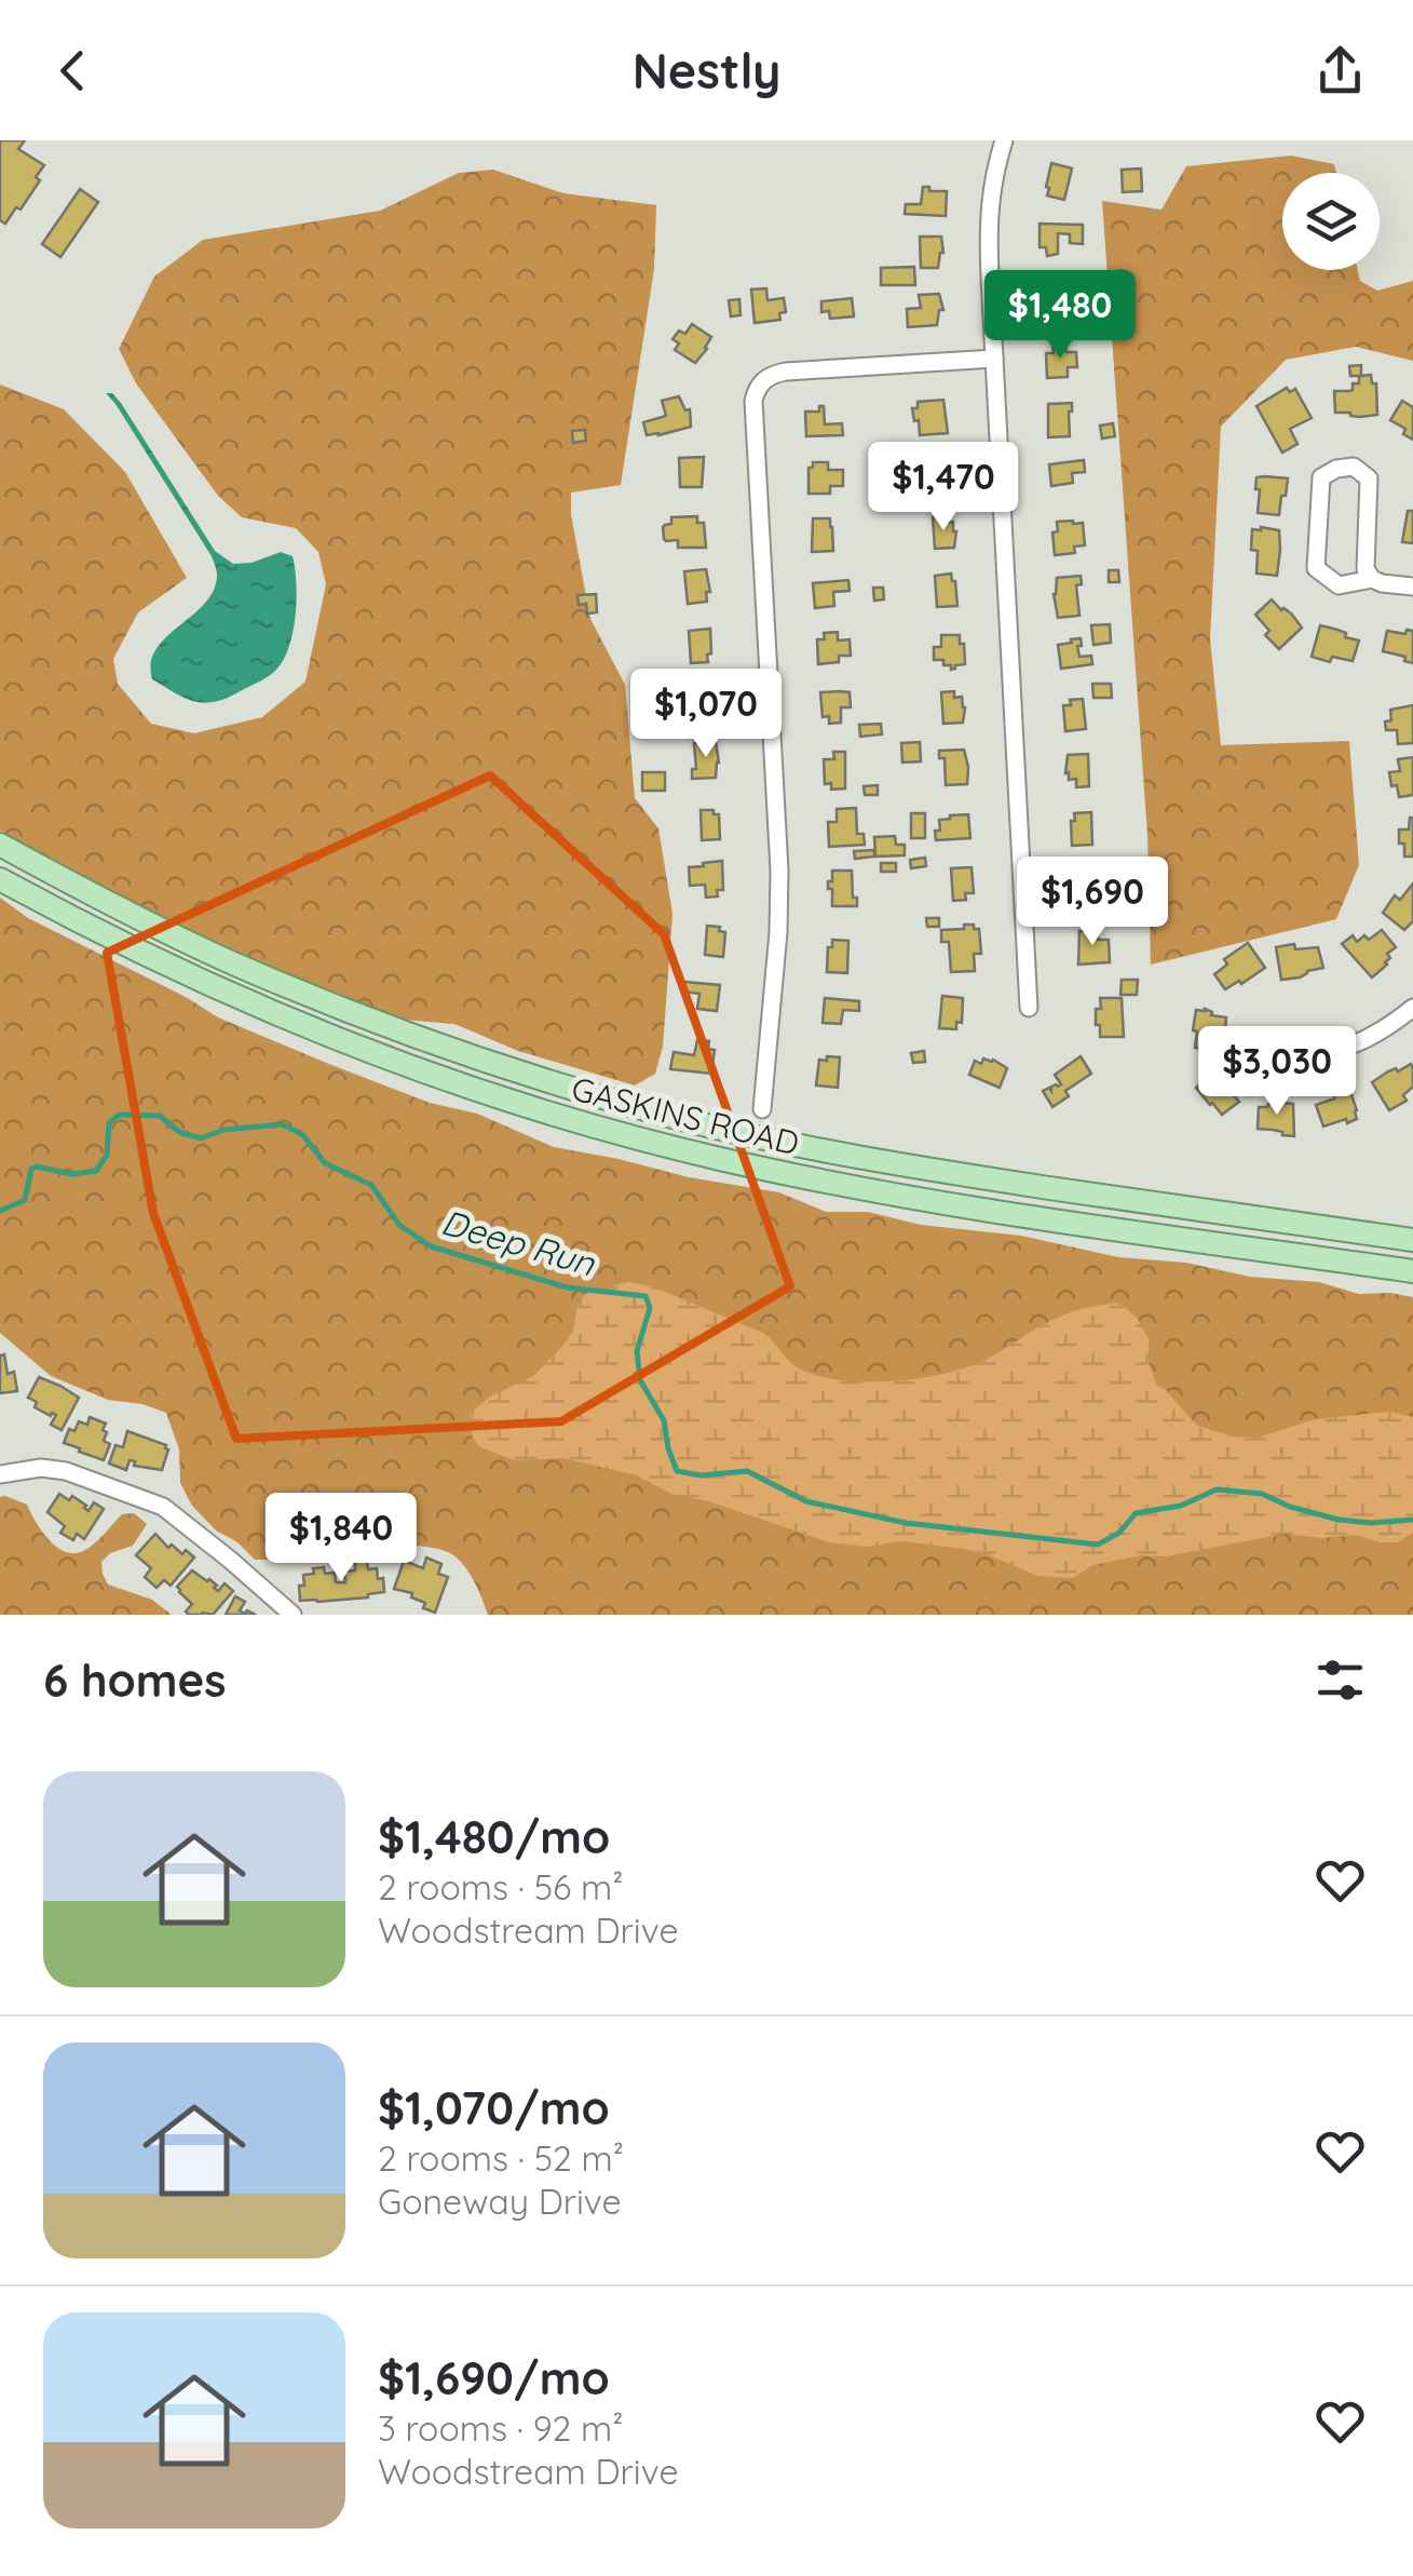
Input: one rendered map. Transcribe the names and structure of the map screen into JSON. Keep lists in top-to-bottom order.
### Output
{
  "streets": {
    "main road": ["GASKINS ROAD"]
  },
  "water": ["Deep Run"],
  "page": {
    "header": "Nestly",
    "price": [
      "$1,480",
      "$1,470",
      "$1,070",
      "$1,690",
      "$3,030",
      "$1,840"
    ],
    "heading": "6 homes",
    "list": [
      {
        "name": "$1,480/mo",
        "note": "2 rooms · 56 m² · Woodstream Drive"
      },
      {
        "name": "$1,070/mo",
        "note": "2 rooms · 52 m² · Goneway Drive"
      },
      {
        "name": "$1,690/mo",
        "note": "3 rooms · 92 m² · Woodstream Drive"
      }
    ]
  }
}
